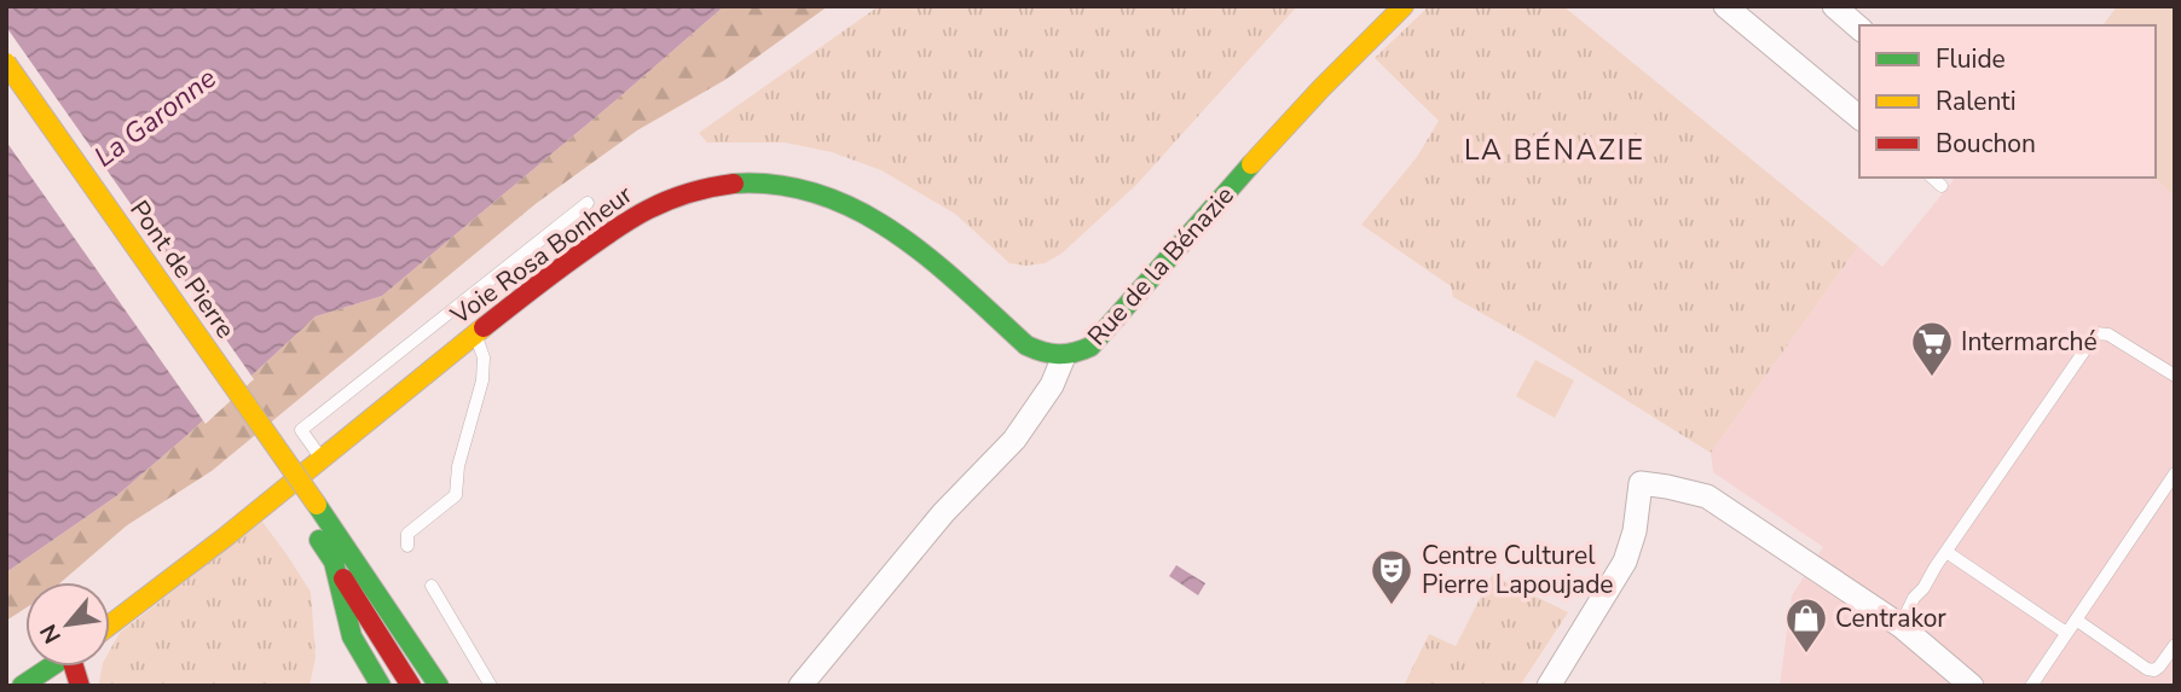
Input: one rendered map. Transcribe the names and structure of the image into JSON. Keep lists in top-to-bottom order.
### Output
{
  "streets": {
    "street": ["Voie Rosa Bonheur", "Rue de la Bénazie", "Pont de Pierre"]
  },
  "crossings": [
    ["Voie Rosa Bonheur", "Rue de la Bénazie"]
  ],
  "districts": ["LA BÉNAZIE"],
  "water": ["La Garonne"],
  "places": {
    "supermarket": ["Intermarché"],
    "theatre": ["Centre Culturel Pierre Lapoujade"],
    "shop": ["Centrakor"]
  },
  "legend": ["Fluide", "Ralenti", "Bouchon"],
  "north": "bottom left"
}
